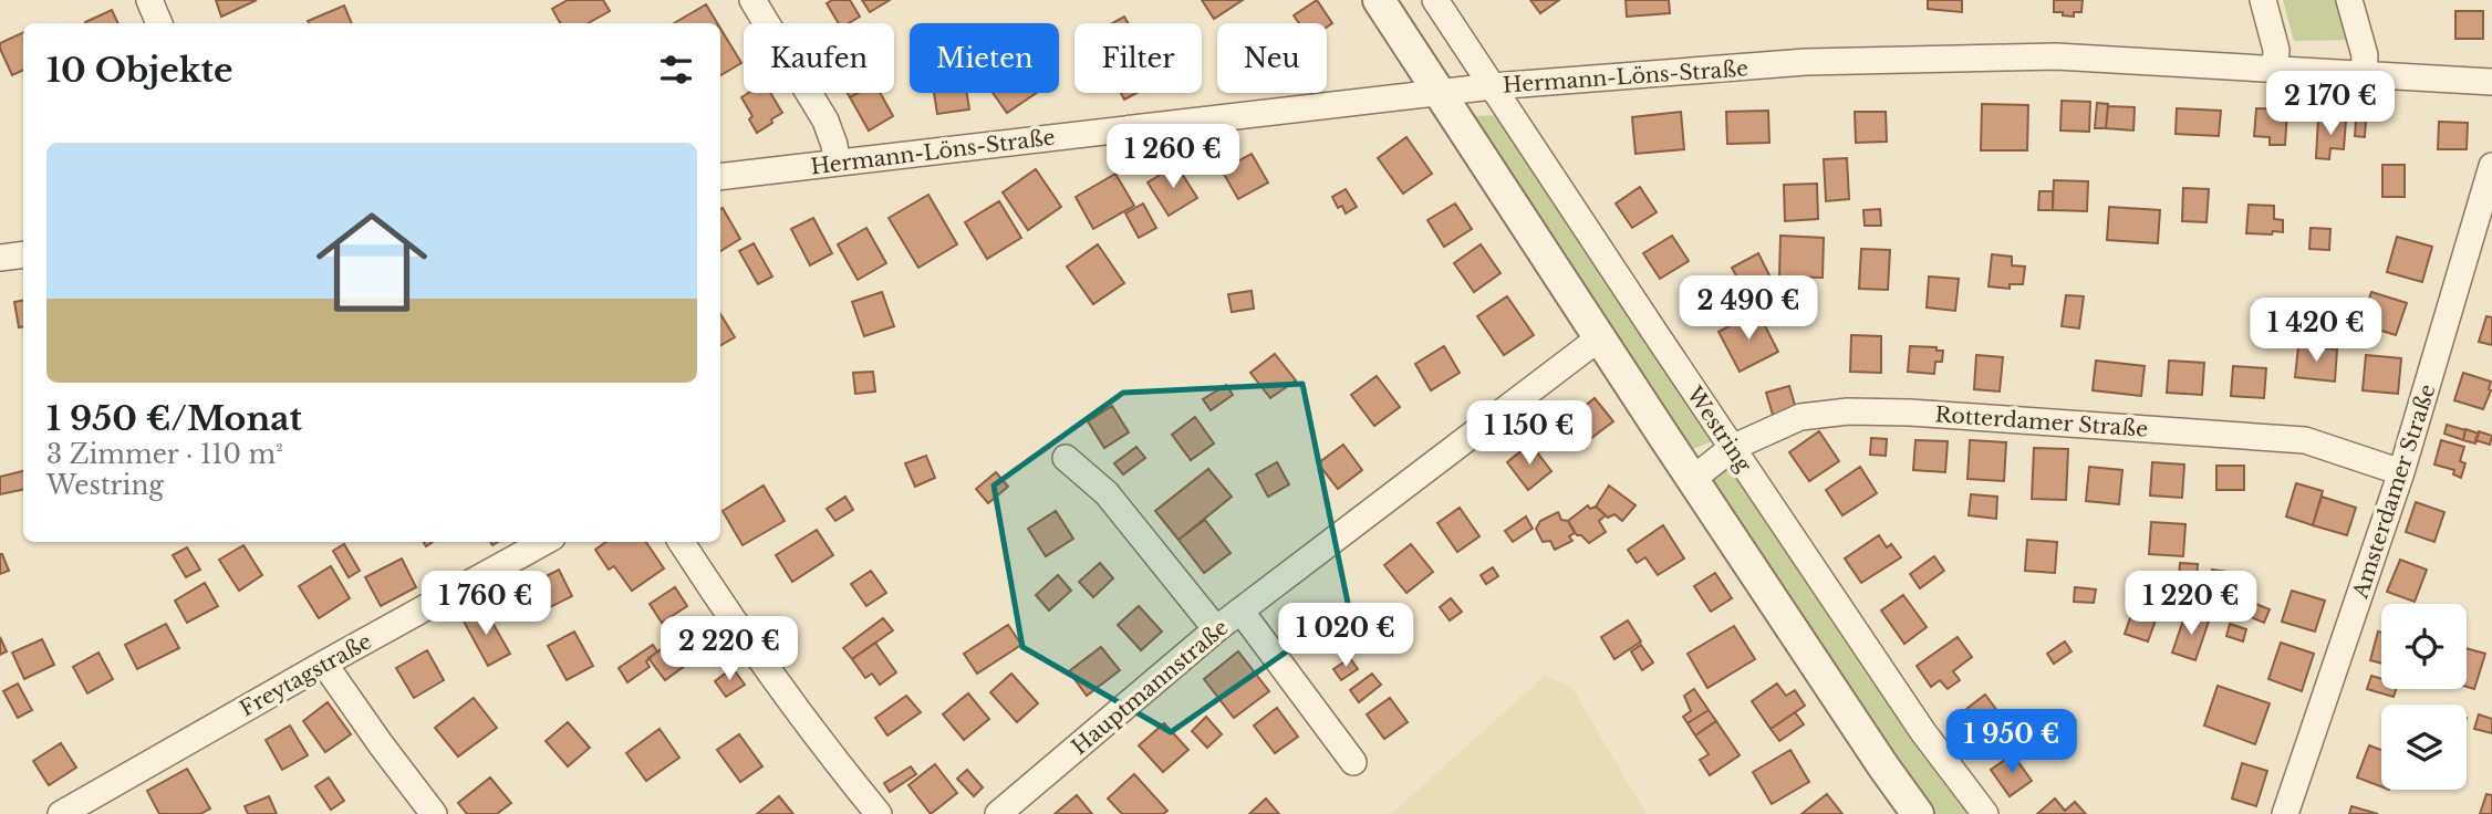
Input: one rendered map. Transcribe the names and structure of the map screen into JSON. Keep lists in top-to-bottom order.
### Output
{
  "streets": {
    "street": [
      "Hermann-Löns-Straße",
      "Rotterdamer Straße",
      "Westring",
      "Amsterdamer Straße",
      "Freytagstraße",
      "Hauptmannstraße"
    ]
  },
  "crossings": [
    ["Hermann-Löns-Straße", "Westring"],
    ["Rotterdamer Straße", "Westring"],
    ["Rotterdamer Straße", "Amsterdamer Straße"]
  ],
  "page": {
    "chip": [
      "Kaufen",
      "Mieten",
      "Filter",
      "Neu"
    ],
    "heading": "10 Objekte",
    "price": [
      "2 170 €",
      "1 260 €",
      "2 490 €",
      "1 420 €",
      "1 150 €",
      "1 760 €",
      "1 220 €",
      "1 020 €",
      "2 220 €",
      "1 950 €"
    ],
    "list": [
      {
        "name": "1 950 €/Monat",
        "note": "3 Zimmer · 110 m² · Westring"
      }
    ]
  }
}
